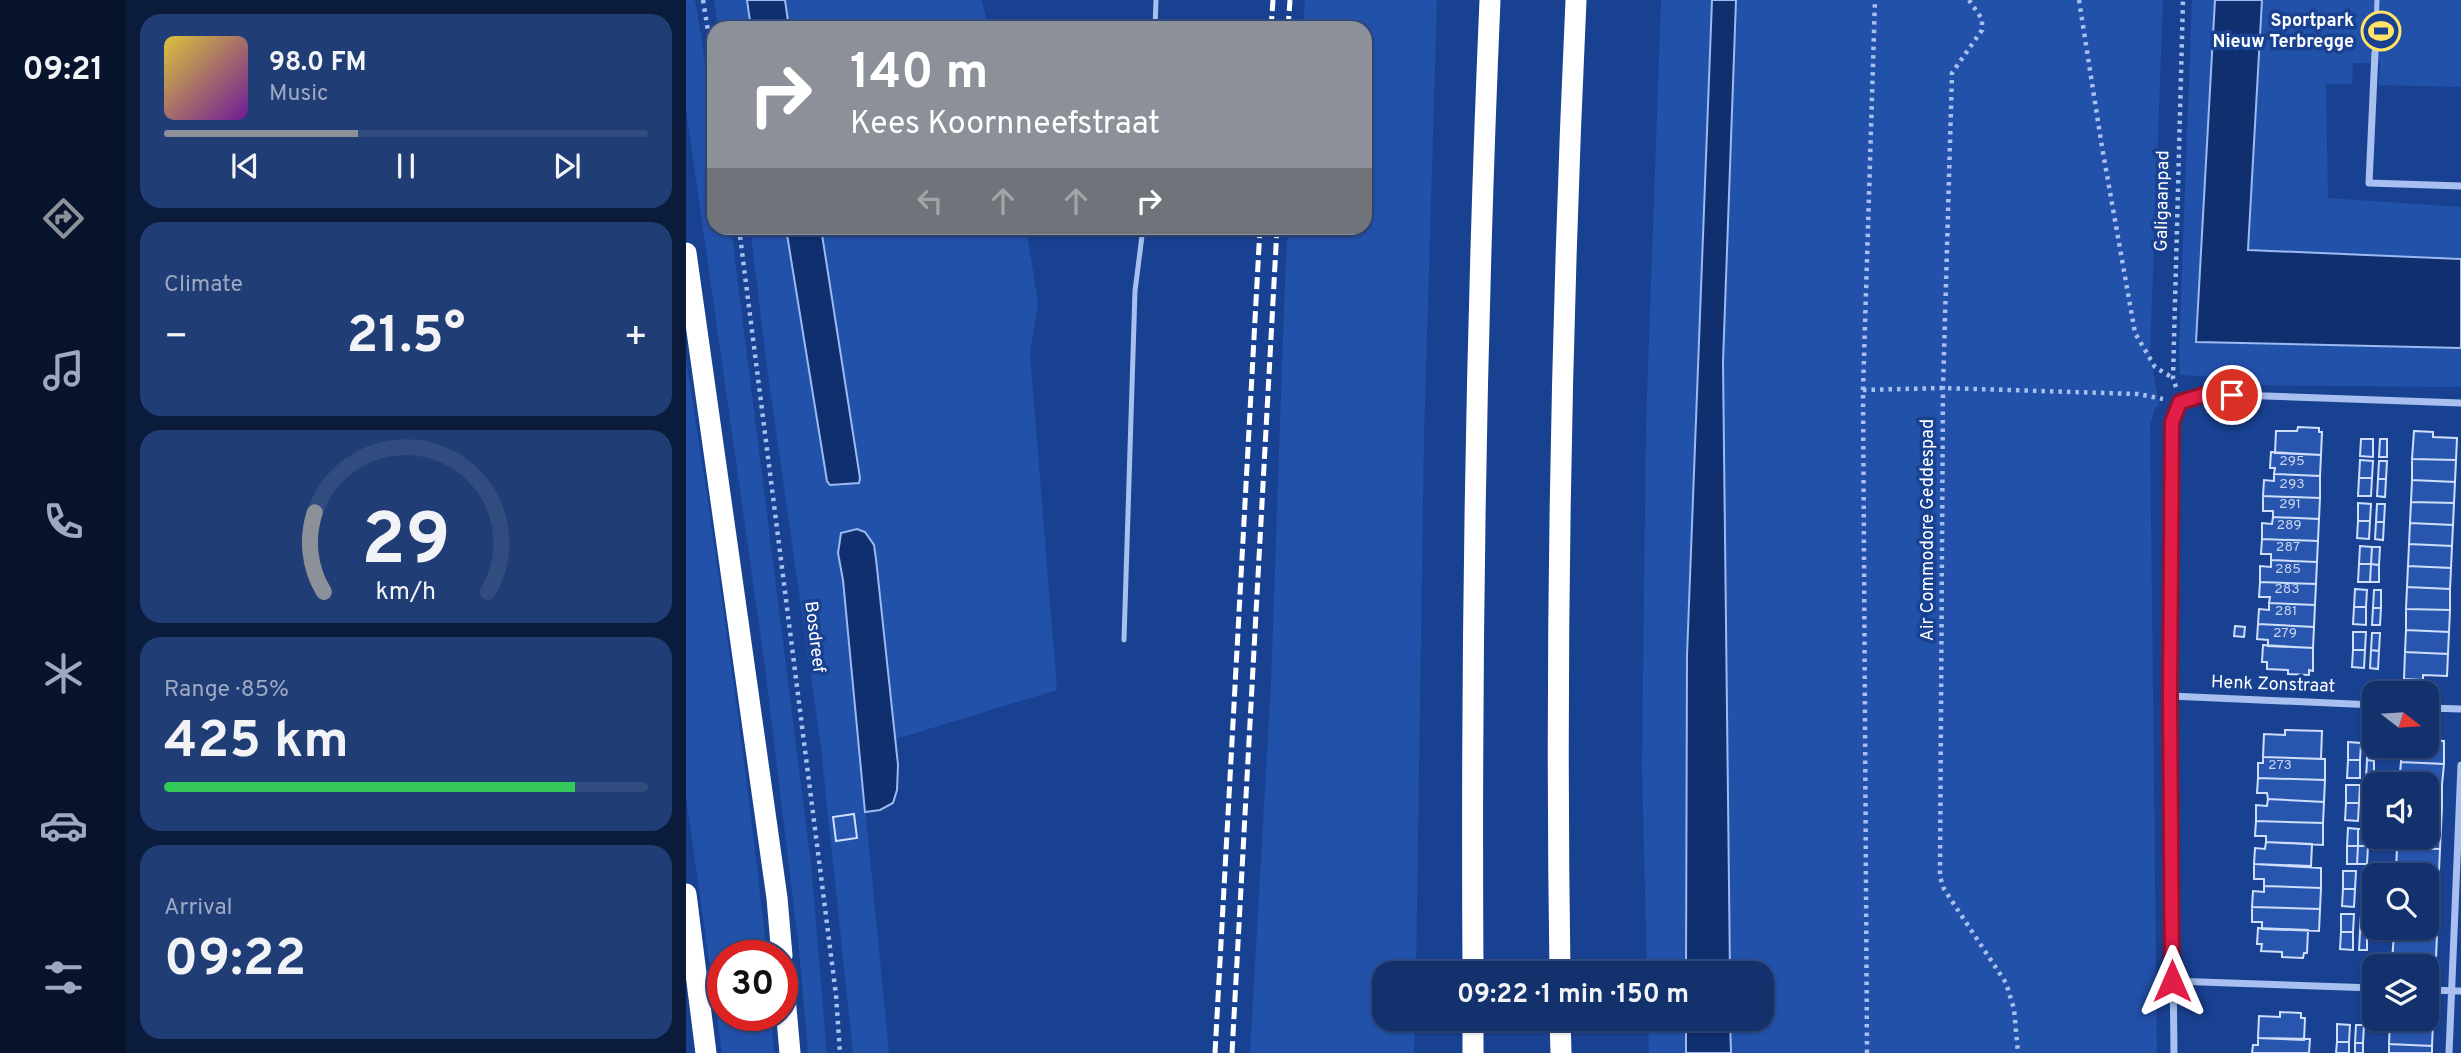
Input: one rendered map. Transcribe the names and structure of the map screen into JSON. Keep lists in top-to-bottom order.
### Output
{
  "streets": {
    "street": ["Henk Zonstraat"],
    "path": ["Galigaanpad", "Air Commodore Geddespad", "Bosdreef"]
  },
  "places": {
    "sports": ["Sportpark Nieuw Terbregge"]
  },
  "house_numbers": [
    "295",
    "293",
    "291",
    "289",
    "287",
    "285",
    "283",
    "281",
    "279",
    "273"
  ],
  "north": "right",
  "page": {
    "tabs": "09:21",
    "turn": ["140 m", "Kees Koornneefstraat"],
    "song": ["98.0 FM", "Music"],
    "tile": [
      "Climate",
      ["Range · 85%", "425 km"],
      ["Arrival", "09:22"]
    ],
    "heat": ["−", "21.5°", "+"],
    "limit": "30",
    "trip": "09:22 · 1 min · 150 m",
    "gauge": ["29", "km/h"]
  }
}
